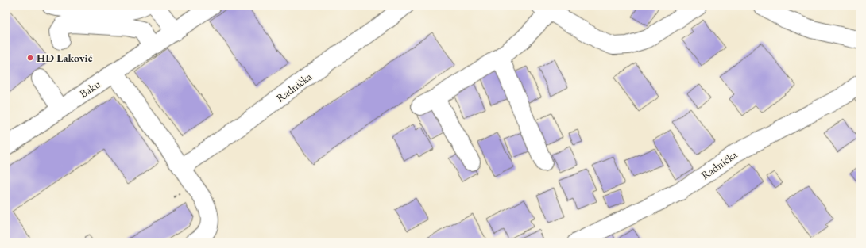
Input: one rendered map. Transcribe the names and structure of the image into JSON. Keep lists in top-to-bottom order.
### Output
{
  "streets": {
    "street": ["Radnička", "Baku"]
  },
  "places": ["HD Laković"]
}
